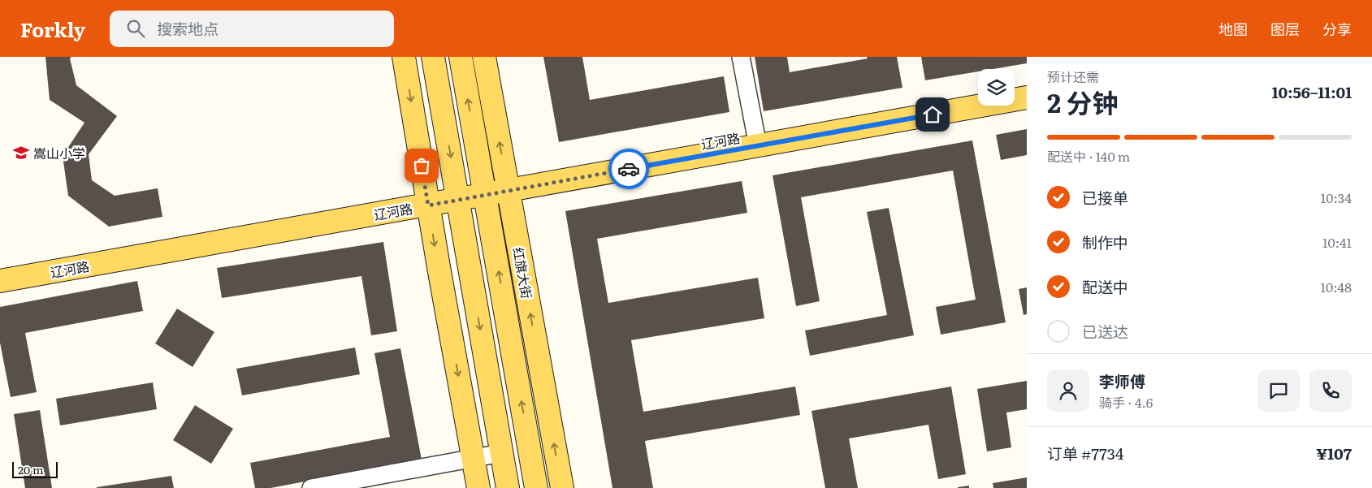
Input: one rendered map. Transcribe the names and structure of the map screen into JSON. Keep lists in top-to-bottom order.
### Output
{
  "streets": {
    "main road": ["辽河路", "红旗大街"]
  },
  "crossings": [
    ["辽河路", "红旗大街"]
  ],
  "places": {
    "school or university": ["嵩山小学"]
  },
  "scale_bar": "20 m",
  "page": {
    "header": "Forkly",
    "search": "搜索地点",
    "nav": ["地图", "图层", "分享"],
    "heading": ["2 分钟", "预计还需", "10:56–11:01"],
    "panel": [
      "李师傅",
      "骑手 · 4.6",
      "订单 #7734",
      "¥107"
    ],
    "bar": "配送中 · 140 m",
    "list": [
      ["已接单", "10:34"],
      ["制作中", "10:41"],
      ["配送中", "10:48"],
      "已送达"
    ],
    "scale": "20 m"
  }
}
